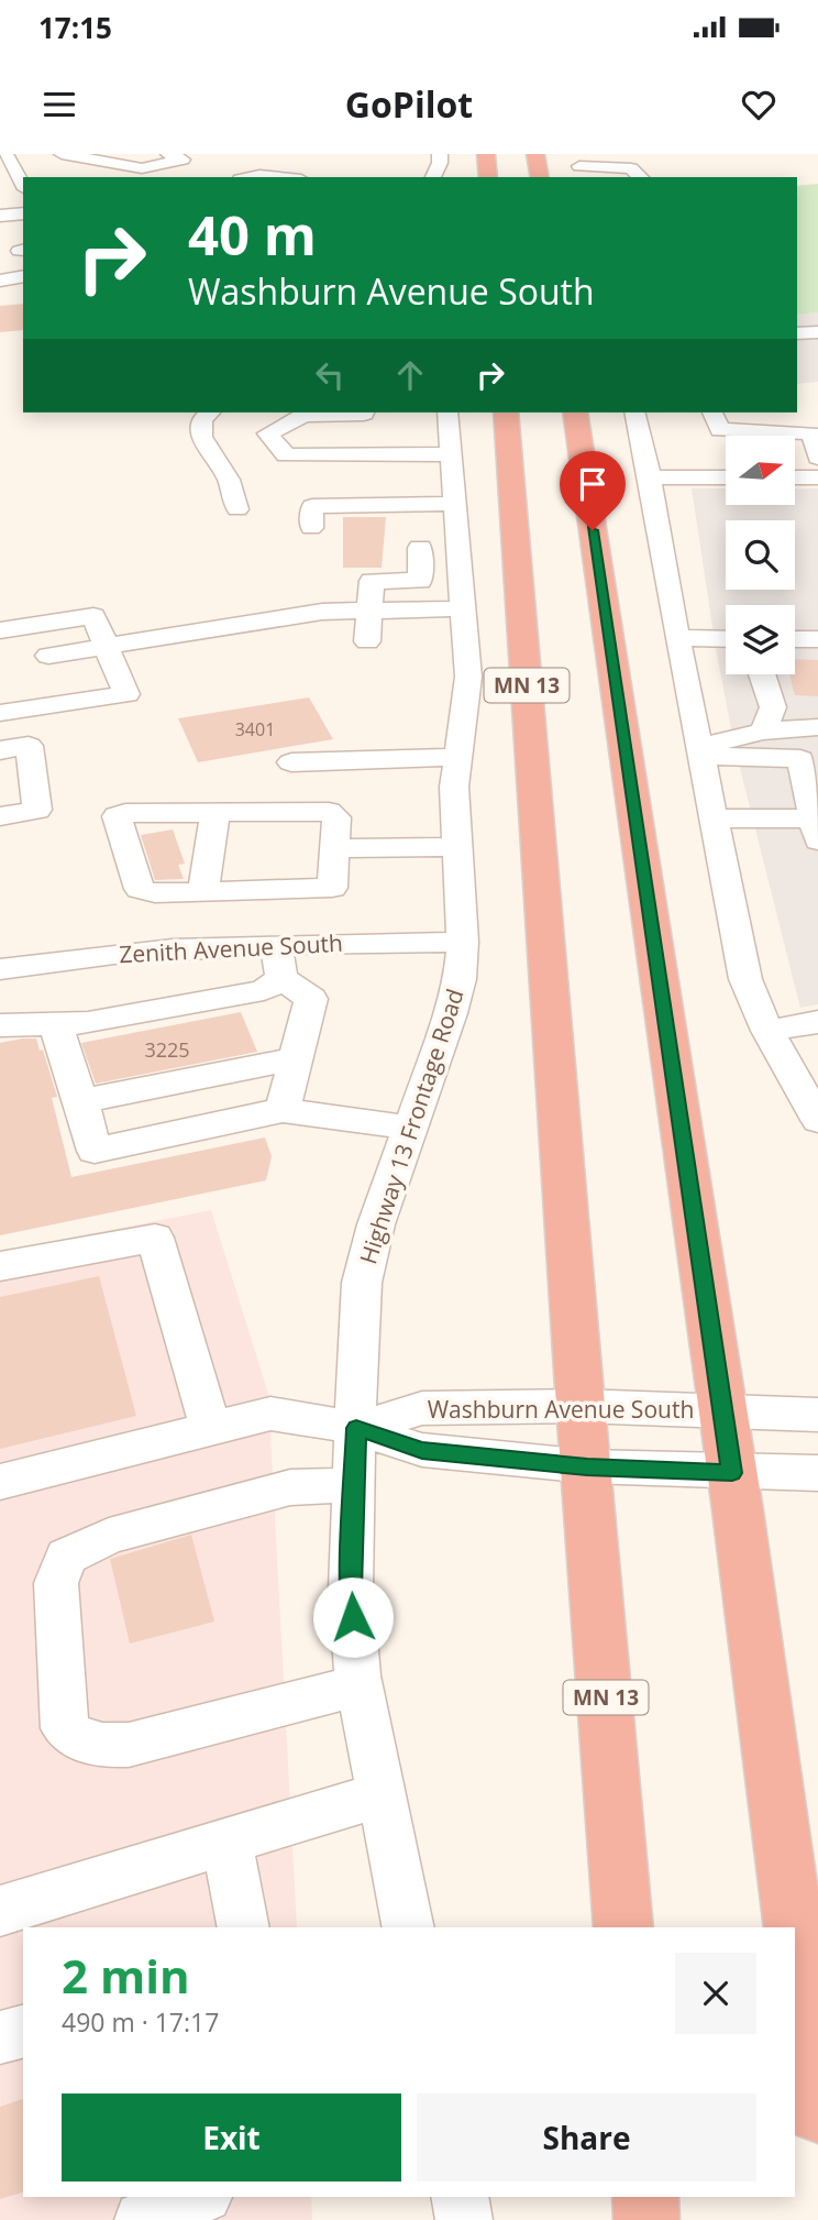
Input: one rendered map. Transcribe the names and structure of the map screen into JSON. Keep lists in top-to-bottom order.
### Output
{
  "streets": {
    "highway": ["MN 13"],
    "street": ["Zenith Avenue South", "Highway 13 Frontage Road", "Washburn Avenue South"]
  },
  "crossings": [
    ["MN 13", "Washburn Avenue South"],
    ["Zenith Avenue South", "Highway 13 Frontage Road"],
    ["Highway 13 Frontage Road", "Washburn Avenue South"]
  ],
  "house_numbers": ["3401", "3225"],
  "north": "right",
  "page": {
    "status": "17:15",
    "header": "GoPilot",
    "turn": ["40 m", "Washburn Avenue South"],
    "heading": ["2 min", "490 m · 17:17"],
    "buttons": ["Exit", "Share"]
  }
}
